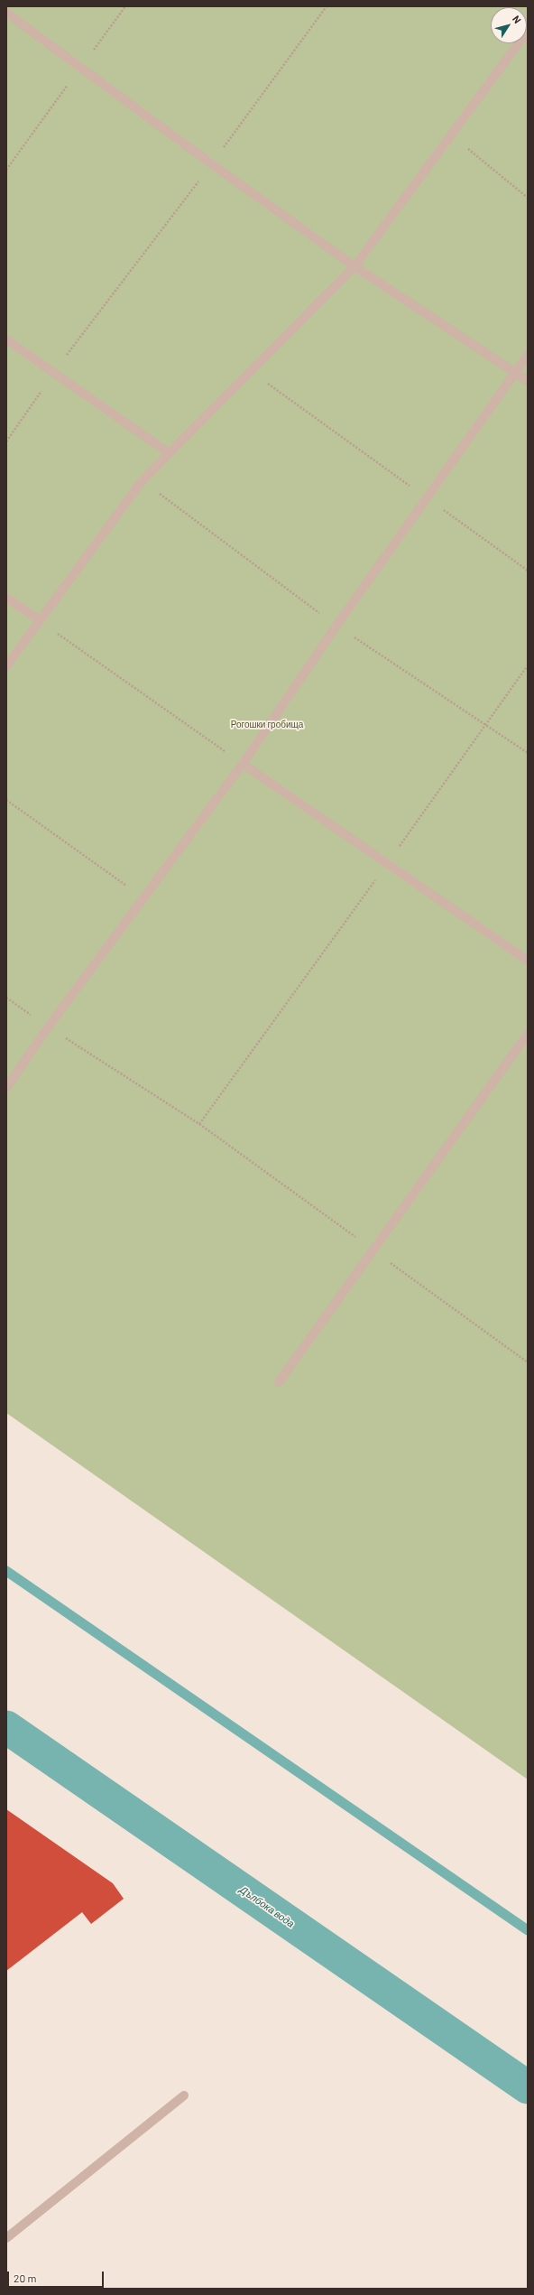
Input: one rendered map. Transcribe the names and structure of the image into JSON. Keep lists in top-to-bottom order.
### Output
{
  "water": ["Дълбока вода"],
  "parks": ["Рогошки гробища"],
  "scale_bar": "20 m",
  "north": "top right"
}
